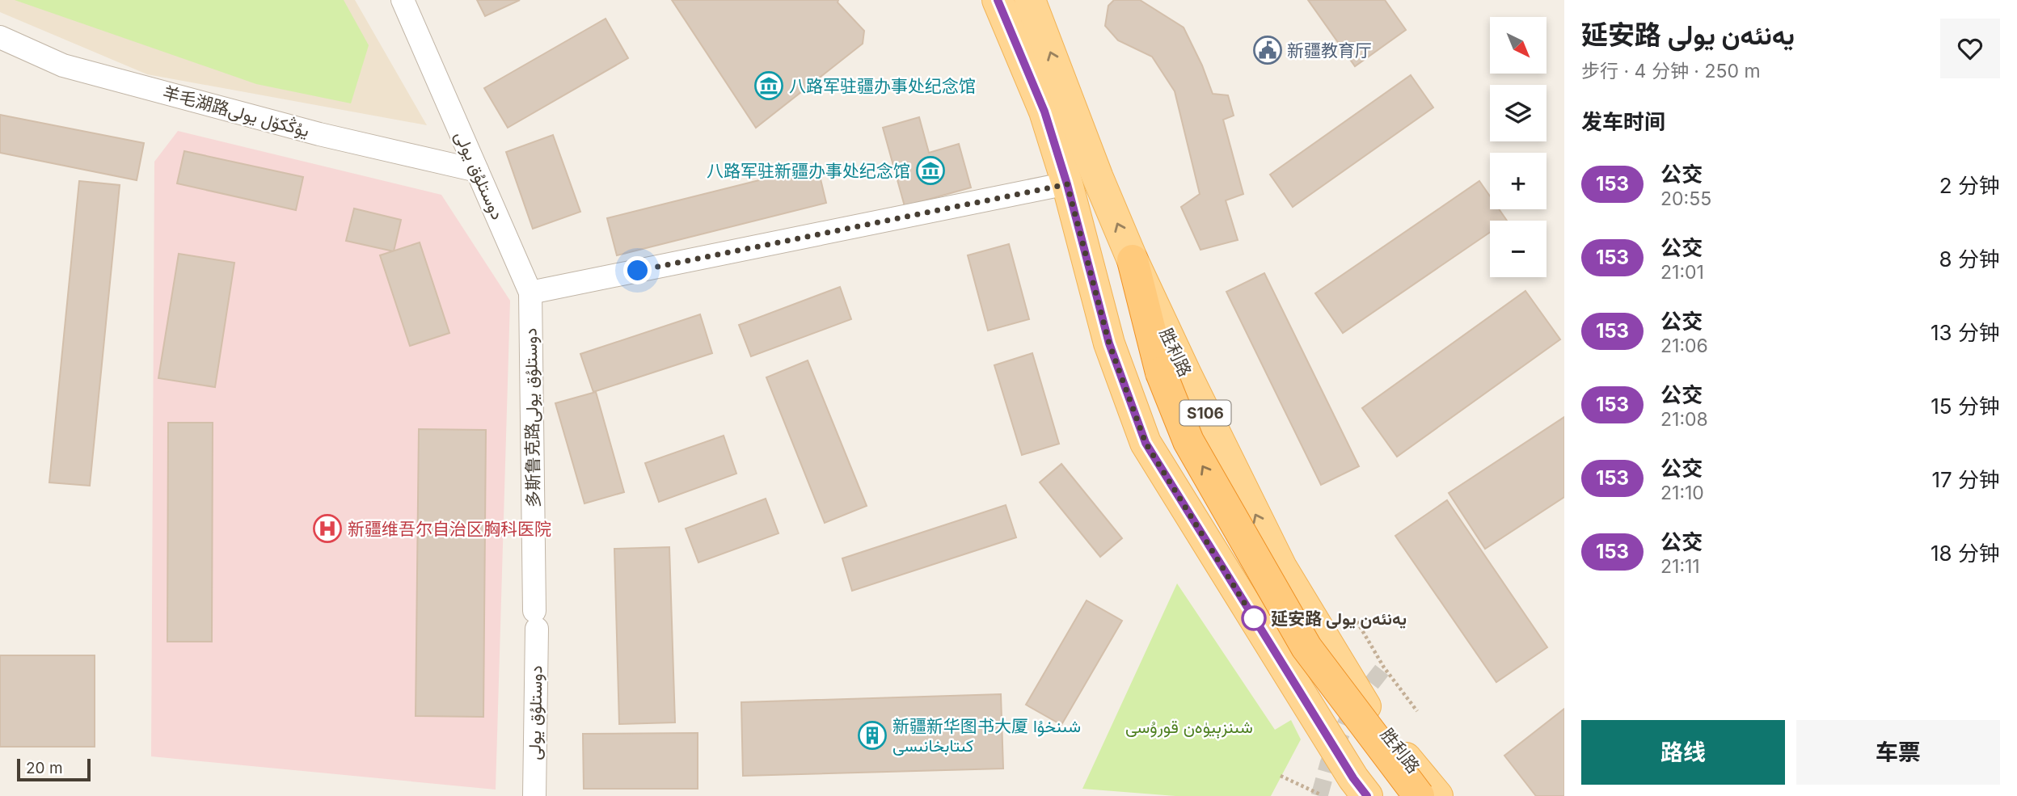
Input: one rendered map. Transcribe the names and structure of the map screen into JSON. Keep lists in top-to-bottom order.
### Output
{
  "streets": {
    "main road": ["胜利路", "S106"],
    "street": ["羊毛湖路يۇڭكۆل يولى", "دوستلۇق يولى", "多斯鲁克路دوستلۇق يولى"]
  },
  "crossings": [
    ["羊毛湖路يۇڭكۆل يولى", "دوستلۇق يولى"],
    ["دوستلۇق يولى", "多斯鲁克路دوستلۇق يولى"]
  ],
  "parks": ["شىنزېيۈەن قورۇسى"],
  "places": {
    "public building": ["新疆教育厅"],
    "museum": ["八路军驻疆办事处纪念馆", "八路军驻新疆办事处纪念馆"],
    "hospital": ["新疆维吾尔自治区胸科医院"],
    "other": ["延安路 يەنئەن يولى"],
    "building": ["新疆新华图书大厦 شىنخۇا كىتابخانىسى"]
  },
  "lines": ["bus line 153"],
  "scale_bar": "20 m",
  "north": "bottom right",
  "page": {
    "heading": [
      ["延安路 يەنئەن يولى", "步行 · 4 分钟 · 250 m"],
      "发车时间"
    ],
    "map_buttons": ["+", "−"],
    "list": [
      {
        "mark": "153",
        "name": "公交",
        "note": "20:55",
        "value": "2 分钟"
      },
      {
        "mark": "153",
        "name": "公交",
        "note": "21:01",
        "value": "8 分钟"
      },
      {
        "mark": "153",
        "name": "公交",
        "note": "21:06",
        "value": "13 分钟"
      },
      {
        "mark": "153",
        "name": "公交",
        "note": "21:08",
        "value": "15 分钟"
      },
      {
        "mark": "153",
        "name": "公交",
        "note": "21:10",
        "value": "17 分钟"
      },
      {
        "mark": "153",
        "name": "公交",
        "note": "21:11",
        "value": "18 分钟"
      }
    ],
    "buttons": ["路线", "车票"],
    "scale": "20 m"
  }
}
